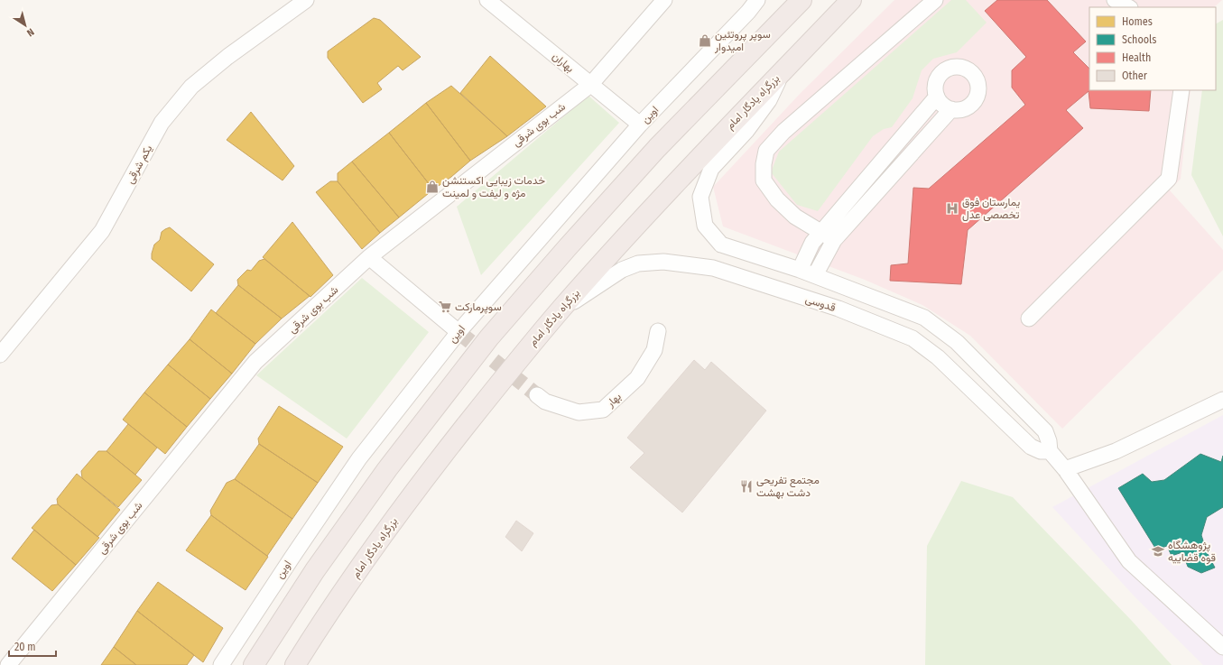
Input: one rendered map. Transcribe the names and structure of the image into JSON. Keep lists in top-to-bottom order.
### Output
{
  "streets": {
    "highway": ["بزرگراه یادگار امام"],
    "street": [
      "بهاران",
      "اوین",
      "شب بوی شرقی",
      "یکم شرقی",
      "قدوسی",
      "بهار"
    ]
  },
  "crossings": [
    ["بهاران", "اوین"],
    ["بهاران", "شب بوی شرقی"],
    ["بزرگراه یادگار امام", "قدوسی"]
  ],
  "places": {
    "shop": ["سوپر پروتئین امیدوار", "خدمات زیبایی اکستنشن مژه و لیفت و لمینت"],
    "hospital": ["یمارستان فوق تخصصی عدل"],
    "supermarket": ["سوپرمارکت"],
    "restaurant": ["مجتمع تفریحی دشت بهشت"],
    "school or university": ["پژوهشگاه قوه قضاییه"]
  },
  "legend": [
    "Homes",
    "Schools",
    "Health",
    "Other"
  ],
  "scale_bar": "20 m",
  "north": "bottom right"
}
